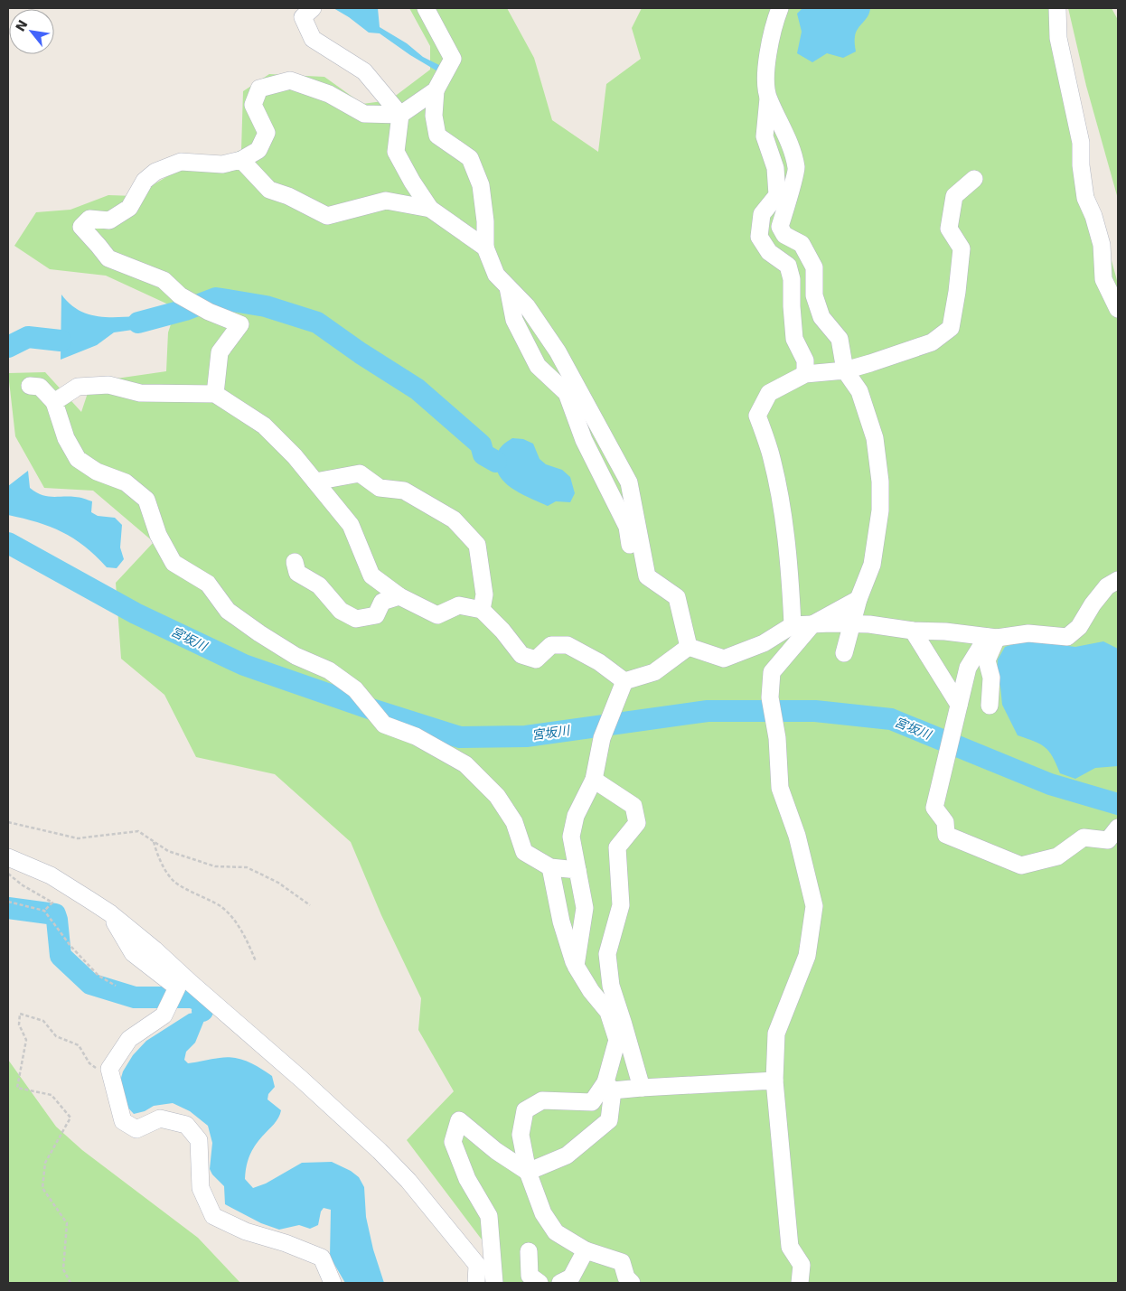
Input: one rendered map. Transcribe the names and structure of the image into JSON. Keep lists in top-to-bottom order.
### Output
{
  "water": ["宮坂川"],
  "north": "top left"
}
